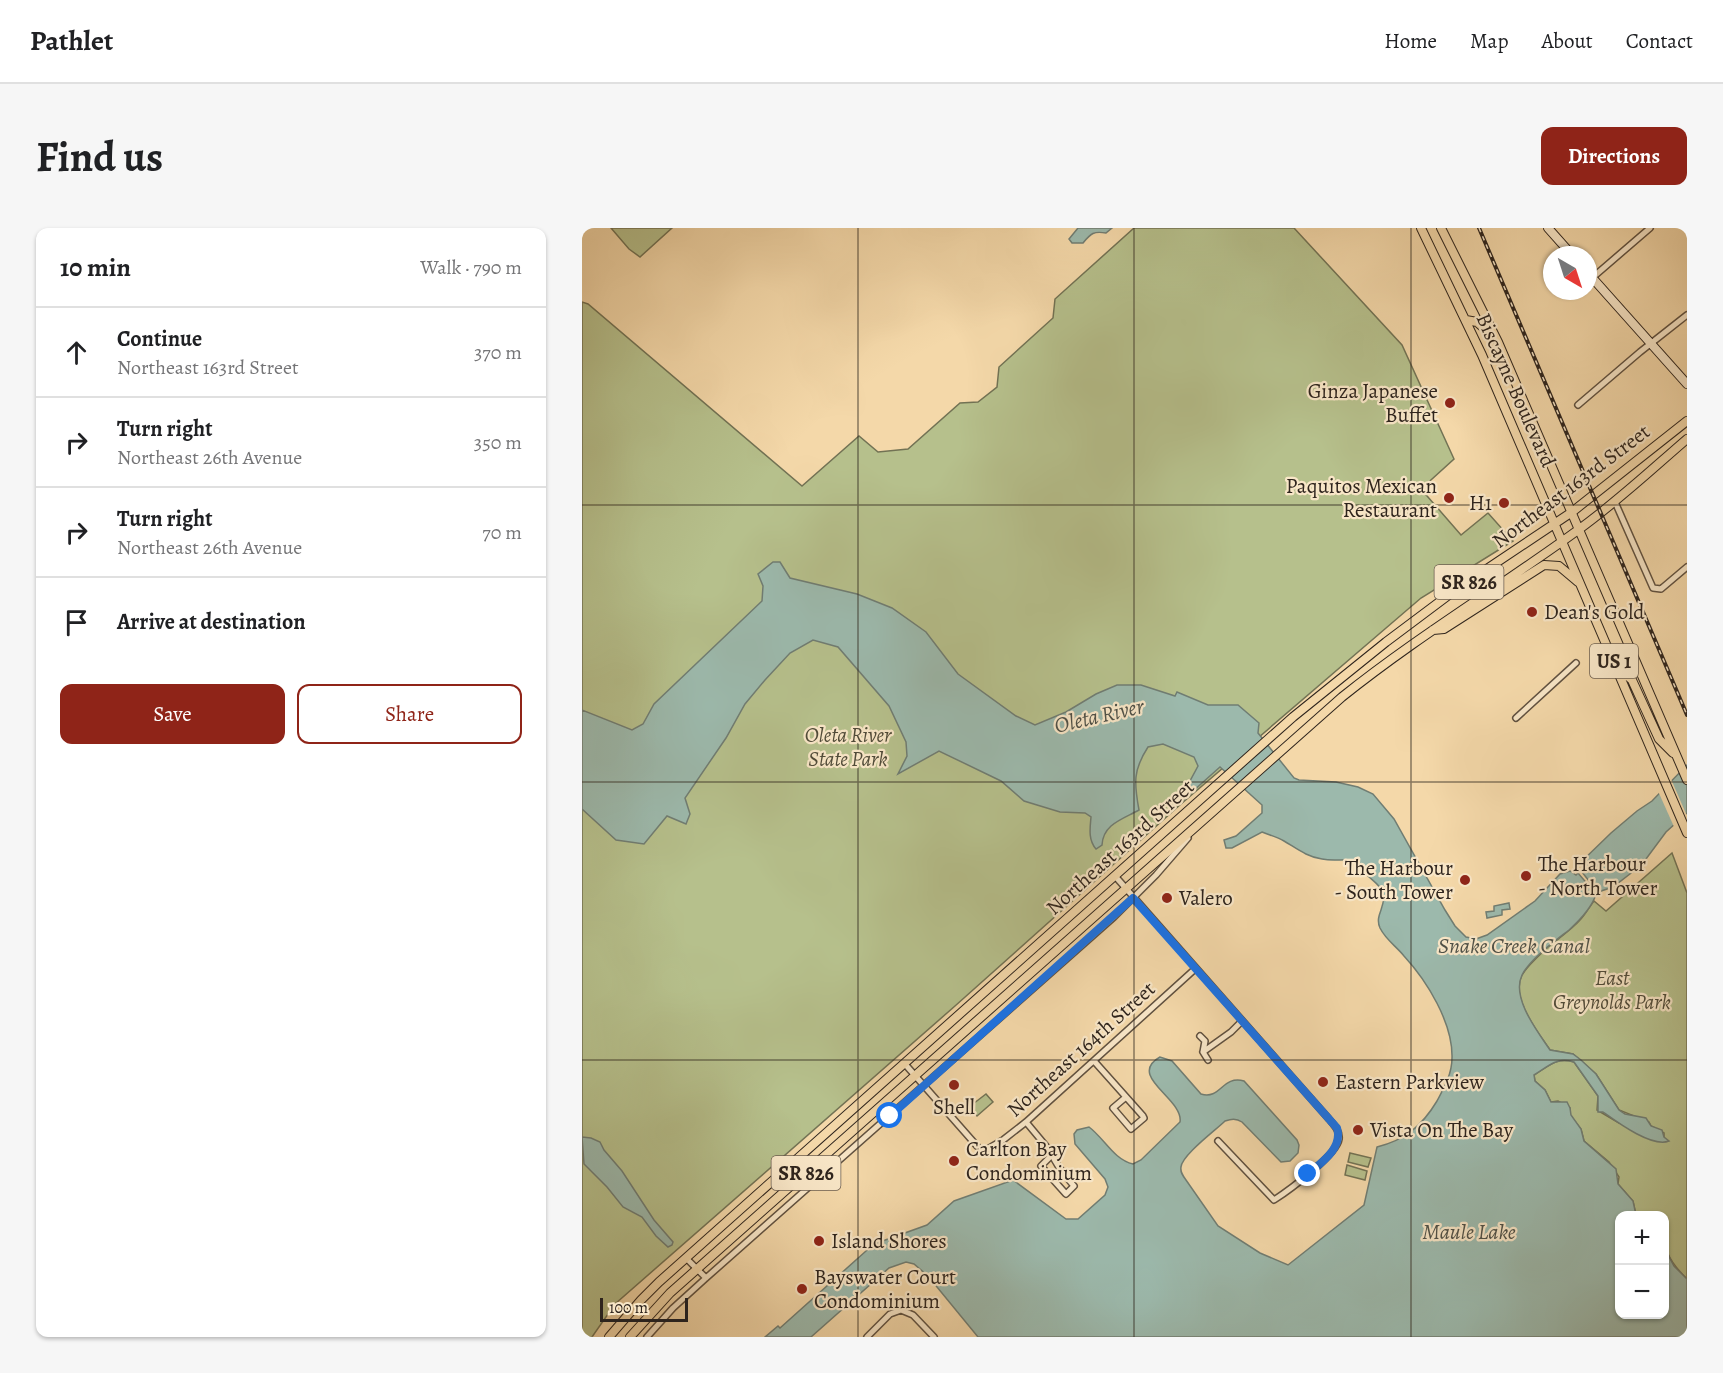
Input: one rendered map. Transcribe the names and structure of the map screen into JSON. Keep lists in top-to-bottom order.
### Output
{
  "streets": {
    "main road": [
      "Biscayne Boulevard",
      "Northeast 163rd Street",
      "SR 826",
      "US 1"
    ],
    "street": ["Northeast 164th Street"]
  },
  "crossings": [
    ["Biscayne Boulevard", "Northeast 163rd Street"]
  ],
  "water": ["Oleta River", "Snake Creek Canal", "Maule Lake"],
  "parks": ["Oleta River State Park", "East Greynolds Park"],
  "places": [
    "Ginza Japanese Buffet",
    "Paquitos Mexican Restaurant",
    "H1",
    "Dean's Gold",
    "The Harbour - North Tower",
    "The Harbour - South Tower",
    "Valero",
    "Eastern Parkview",
    "Shell",
    "Vista On The Bay",
    "Carlton Bay Condominium",
    "Island Shores",
    "Bayswater Court Condominium"
  ],
  "scale_bar": "100 m",
  "north": "bottom right",
  "page": {
    "header": "Pathlet",
    "nav": [
      "Home",
      "Map",
      "About",
      "Contact"
    ],
    "buttons": [
      "Directions",
      ["Save", "Share"]
    ],
    "title": "Find us",
    "heading": ["10 min", "Walk · 790 m"],
    "list": [
      ["Continue", "Northeast 163rd Street", "370 m"],
      ["Turn right", "Northeast 26th Avenue", "350 m"],
      ["Turn right", "Northeast 26th Avenue", "70 m"],
      "Arrive at destination"
    ],
    "map_buttons": ["+", "−"],
    "scale": "100 m"
  }
}
